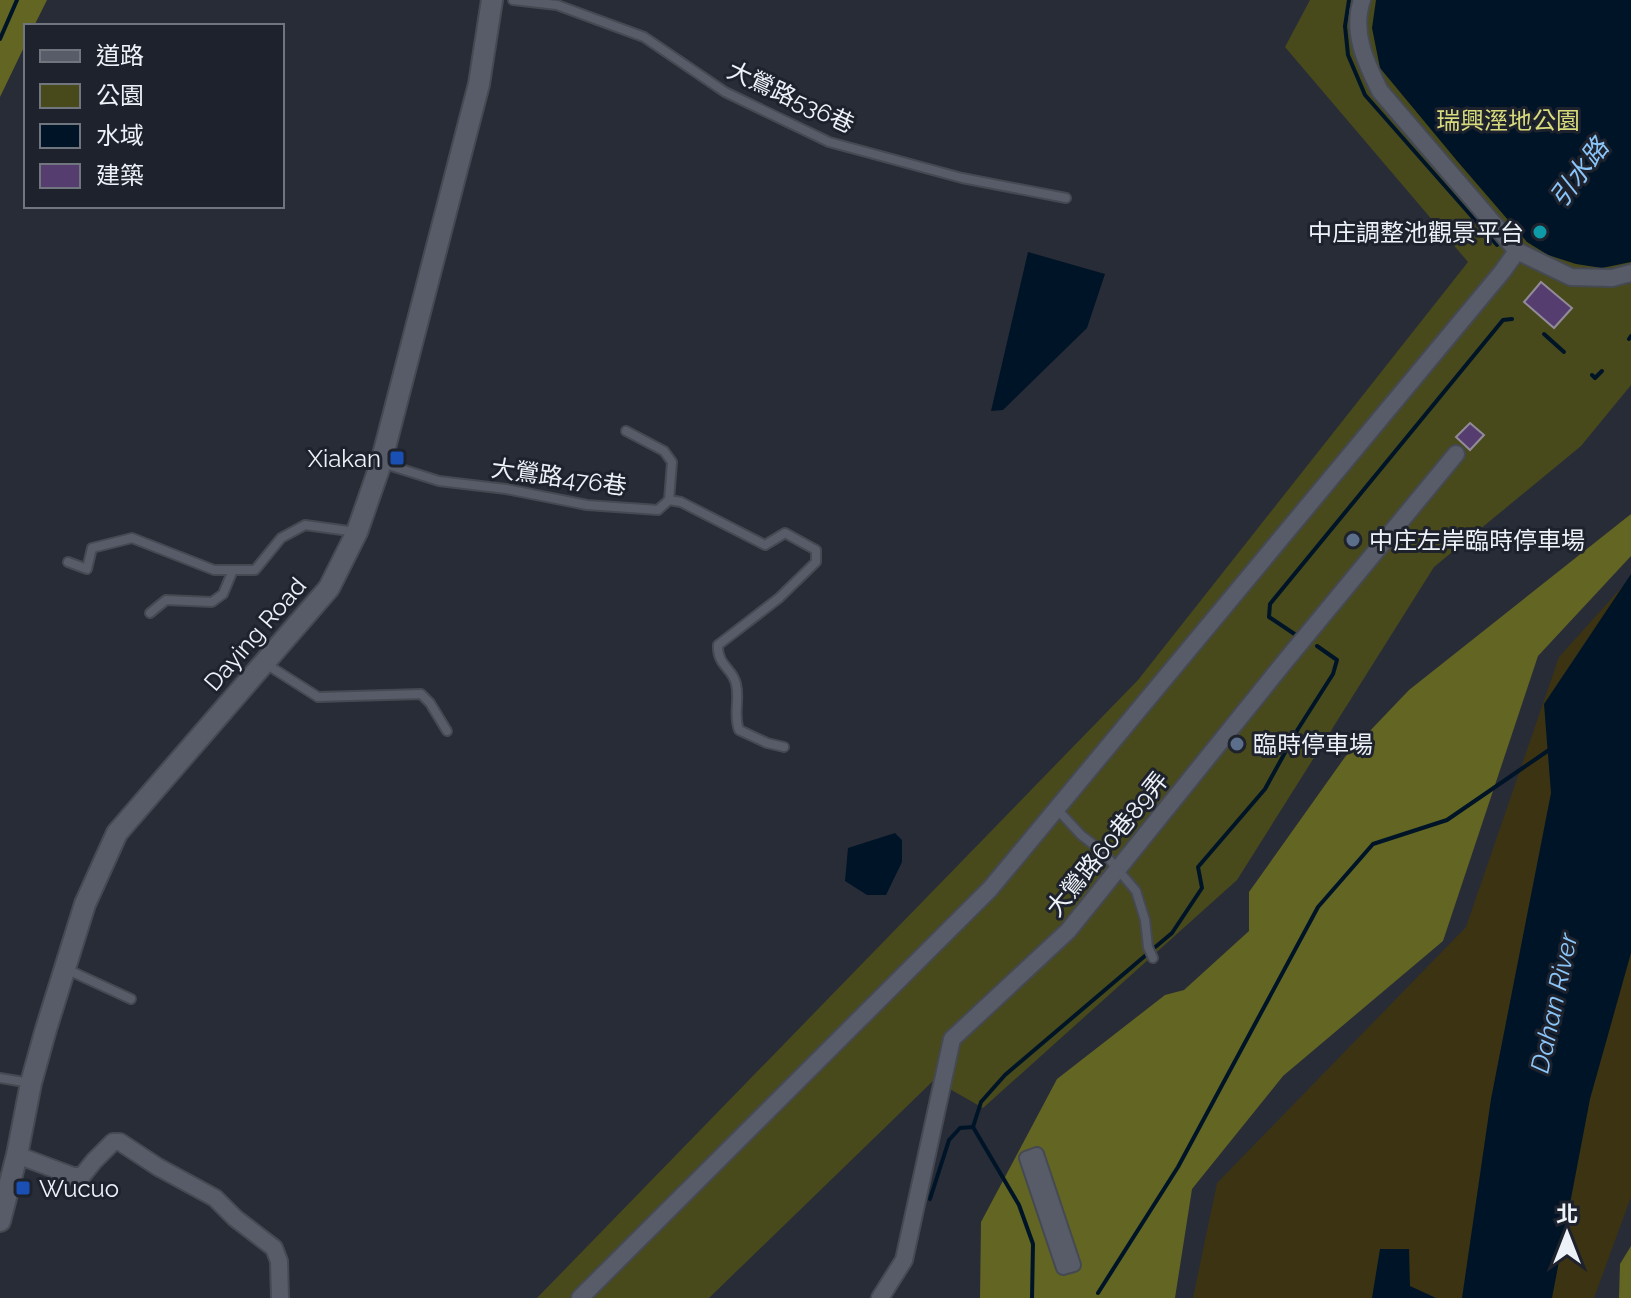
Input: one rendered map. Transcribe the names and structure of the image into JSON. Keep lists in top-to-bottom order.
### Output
{
  "streets": {
    "street": ["Daying Road", "大鶯路60巷89弄"],
    "lane": ["大鶯路536巷", "大鶯路476巷"]
  },
  "crossings": [
    ["大鶯路476巷", "Daying Road"]
  ],
  "water": ["引水路", "Dahan River"],
  "parks": ["瑞興溼地公園"],
  "places": {
    "other": ["中庄調整池觀景平台", "中庄左岸臨時停車場", "臨時停車場"],
    "transit": ["Xiakan", "Wucuo"]
  },
  "legend": [
    "道路",
    "公園",
    "水域",
    "建築"
  ],
  "north": "top"
}
